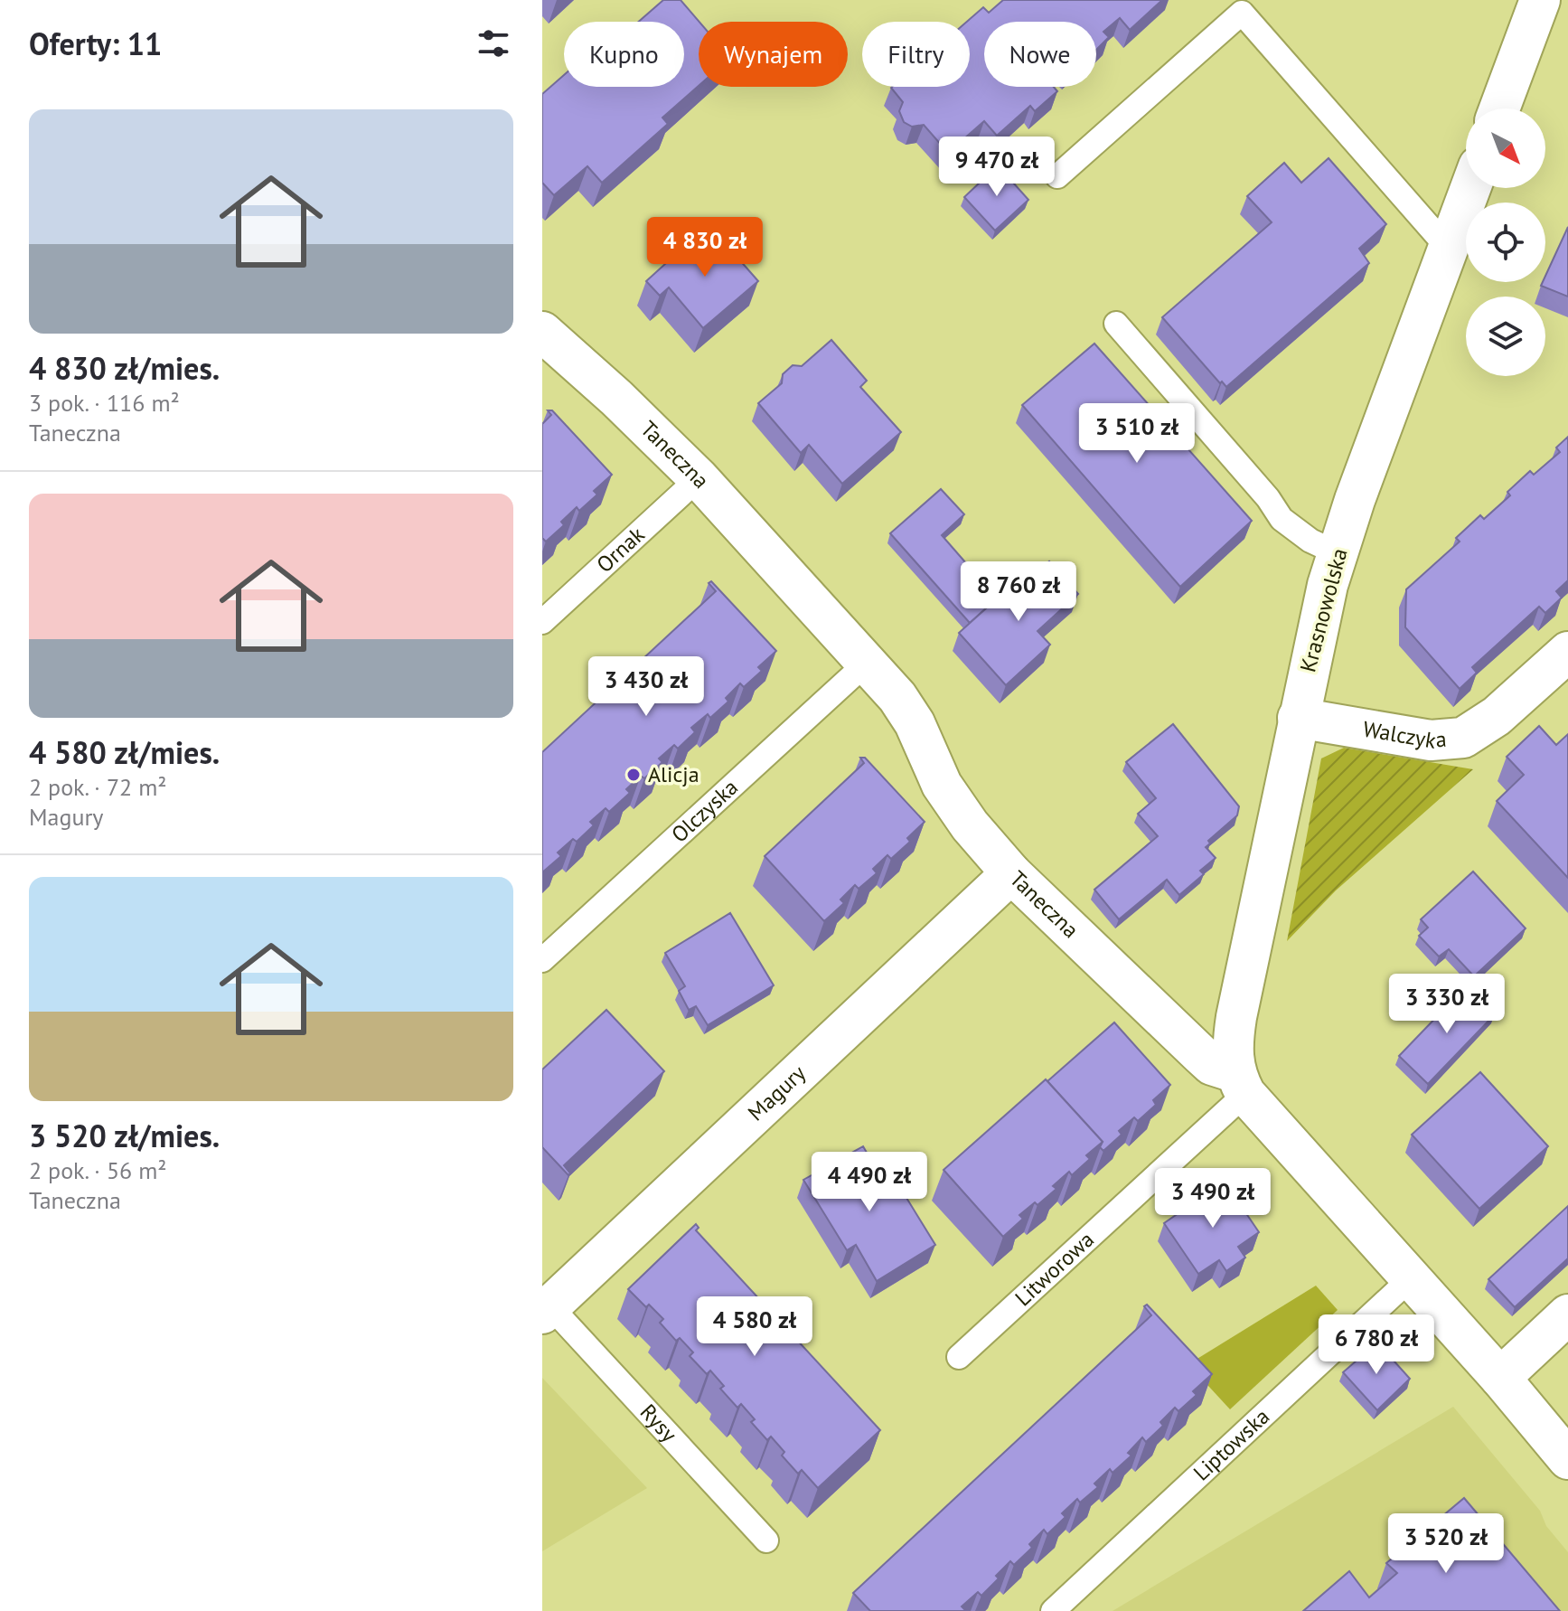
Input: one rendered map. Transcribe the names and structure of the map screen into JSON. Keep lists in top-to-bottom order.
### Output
{
  "streets": {
    "street": [
      "Taneczna",
      "Krasnowolska",
      "Walczyka",
      "Magury"
    ],
    "lane": [
      "Ornak",
      "Olczyska",
      "Litworowa",
      "Rysy",
      "Liptowska"
    ]
  },
  "crossings": [
    ["Taneczna", "Ornak"],
    ["Taneczna", "Krasnowolska"],
    ["Taneczna", "Olczyska"],
    ["Taneczna", "Magury"],
    ["Taneczna", "Litworowa"],
    ["Taneczna", "Liptowska"],
    ["Krasnowolska", "Walczyka"],
    ["Krasnowolska", "Litworowa"],
    ["Magury", "Rysy"]
  ],
  "places": ["Alicja"],
  "north": "bottom right",
  "page": {
    "heading": "Oferty: 11",
    "chip": [
      "Kupno",
      "Wynajem",
      "Filtry",
      "Nowe"
    ],
    "list": [
      {
        "name": "4 830 zł/mies.",
        "note": "3 pok. · 116 m² · Taneczna"
      },
      {
        "name": "4 580 zł/mies.",
        "note": "2 pok. · 72 m² · Magury"
      },
      {
        "name": "3 520 zł/mies.",
        "note": "2 pok. · 56 m² · Taneczna"
      }
    ],
    "price": [
      "9 470 zł",
      "4 830 zł",
      "3 510 zł",
      "8 760 zł",
      "3 430 zł",
      "3 330 zł",
      "4 490 zł",
      "3 490 zł",
      "4 580 zł",
      "6 780 zł",
      "3 520 zł"
    ]
  }
}
